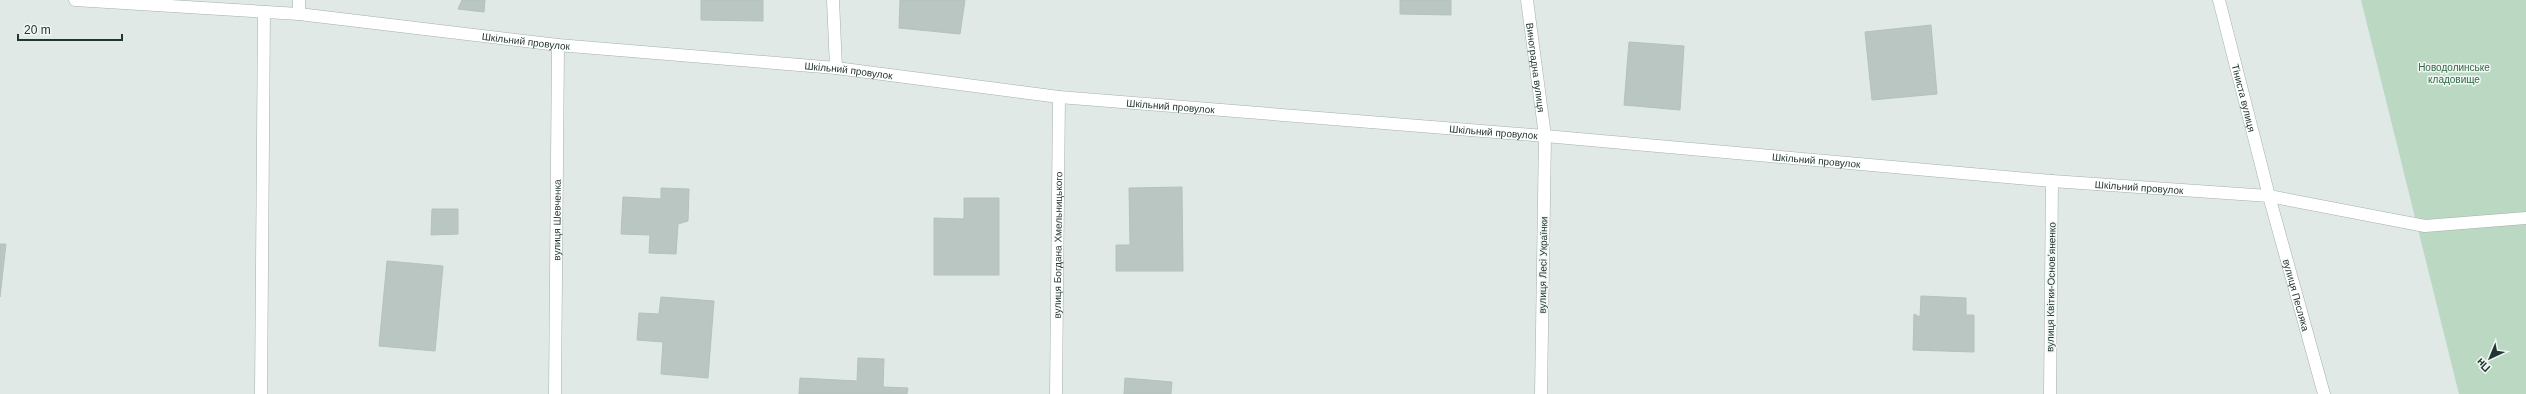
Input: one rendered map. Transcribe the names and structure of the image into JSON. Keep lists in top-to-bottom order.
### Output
{
  "streets": {
    "street": [
      "Шкільний провулок",
      "Виноградна вулиця",
      "Тіниста вулиця",
      "вулиця Шевченка",
      "вулиця Богдана Хмельницького",
      "вулиця Лесі Українки",
      "вулиця Квітки-Основʼяненко",
      "вулиця Песляка"
    ]
  },
  "crossings": [
    ["Шкільний провулок", "Виноградна вулиця"],
    ["Шкільний провулок", "Тіниста вулиця"],
    ["Шкільний провулок", "вулиця Шевченка"],
    ["Шкільний провулок", "вулиця Богдана Хмельницького"],
    ["Шкільний провулок", "вулиця Лесі Українки"],
    ["Шкільний провулок", "вулиця Квітки-Основʼяненко"],
    ["Шкільний провулок", "вулиця Песляка"],
    ["Виноградна вулиця", "вулиця Лесі Українки"],
    ["Тіниста вулиця", "вулиця Песляка"]
  ],
  "parks": ["Новодолинське кладовище"],
  "scale_bar": "20 m",
  "north": "bottom left"
}
